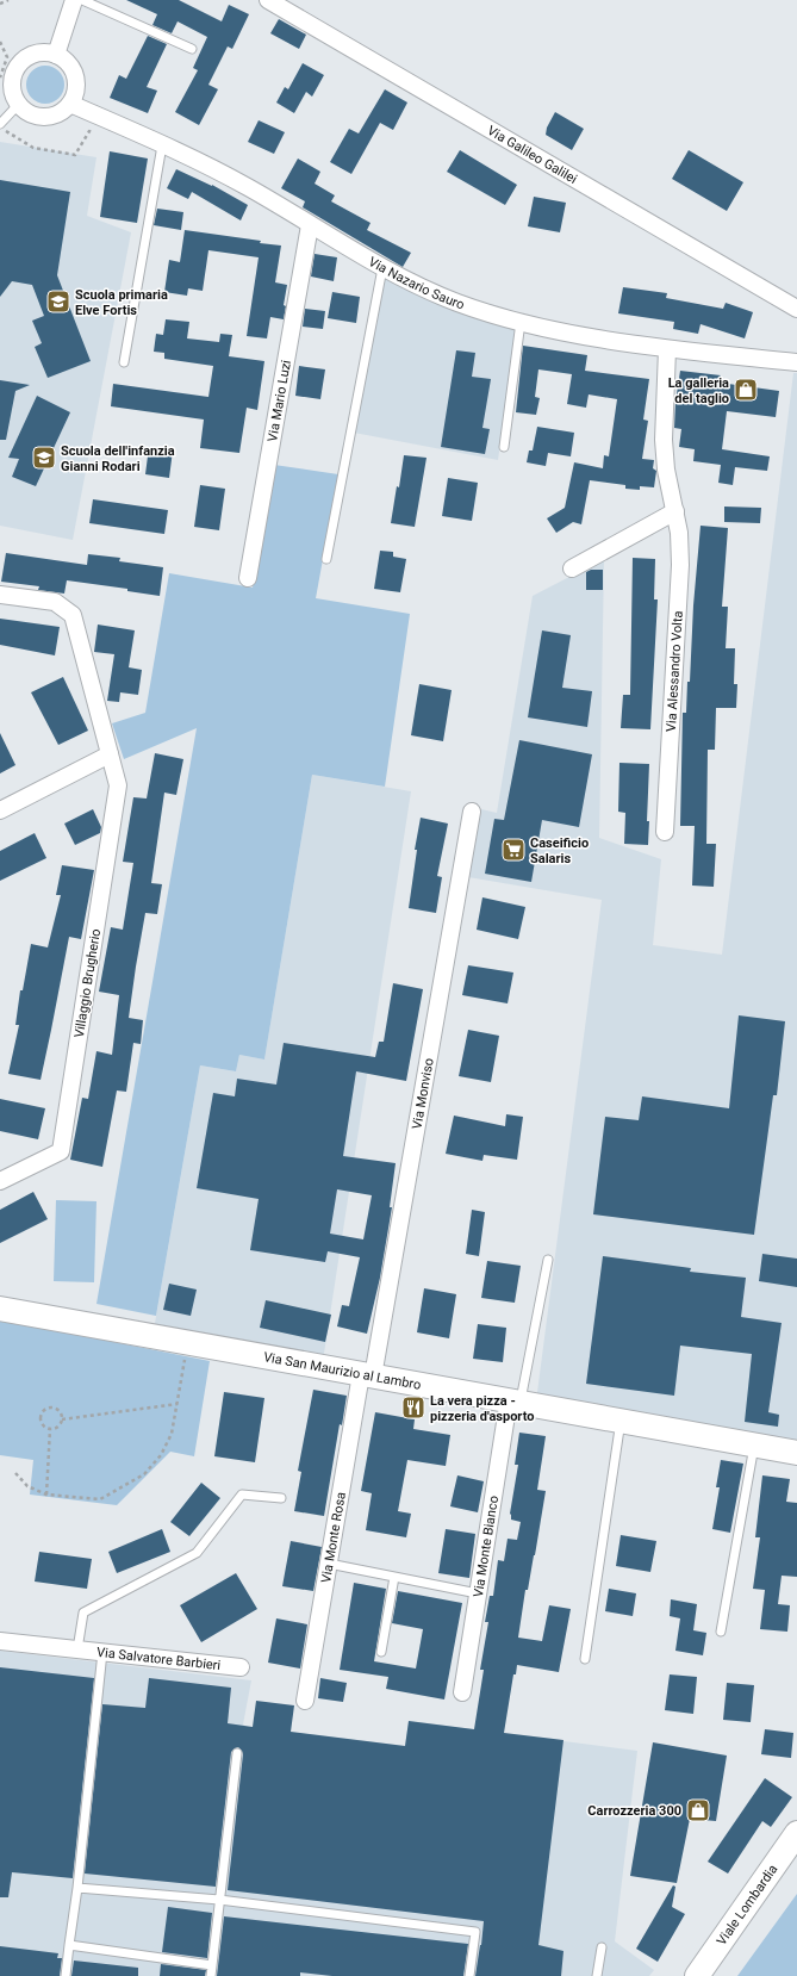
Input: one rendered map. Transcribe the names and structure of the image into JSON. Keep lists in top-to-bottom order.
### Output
{
  "streets": {
    "main road": ["Via San Maurizio al Lambro", "Viale Lombardia"],
    "street": [
      "Via Galileo Galilei",
      "Via Nazario Sauro",
      "Via Mario Luzi",
      "Via Alessandro Volta",
      "Villaggio Brugherio",
      "Via Monviso",
      "Via Monte Rosa",
      "Via Monte Bianco",
      "Via Salvatore Barbieri"
    ]
  },
  "crossings": [
    ["Via Nazario Sauro", "Via Mario Luzi"],
    ["Via Nazario Sauro", "Via Alessandro Volta"],
    ["Via Monviso", "Via San Maurizio al Lambro"],
    ["Via Monviso", "Via Monte Rosa"],
    ["Via San Maurizio al Lambro", "Via Monte Rosa"],
    ["Via San Maurizio al Lambro", "Via Monte Bianco"]
  ],
  "places": {
    "school or university": ["Scuola primaria Elve Fortis", "Scuola dell'infanzia Gianni Rodari"],
    "shop": ["La galleria del taglio", "Carrozzeria 300"],
    "supermarket": ["Caseificio Salaris"],
    "restaurant": ["La vera pizza - pizzeria d'asporto"]
  }
}
